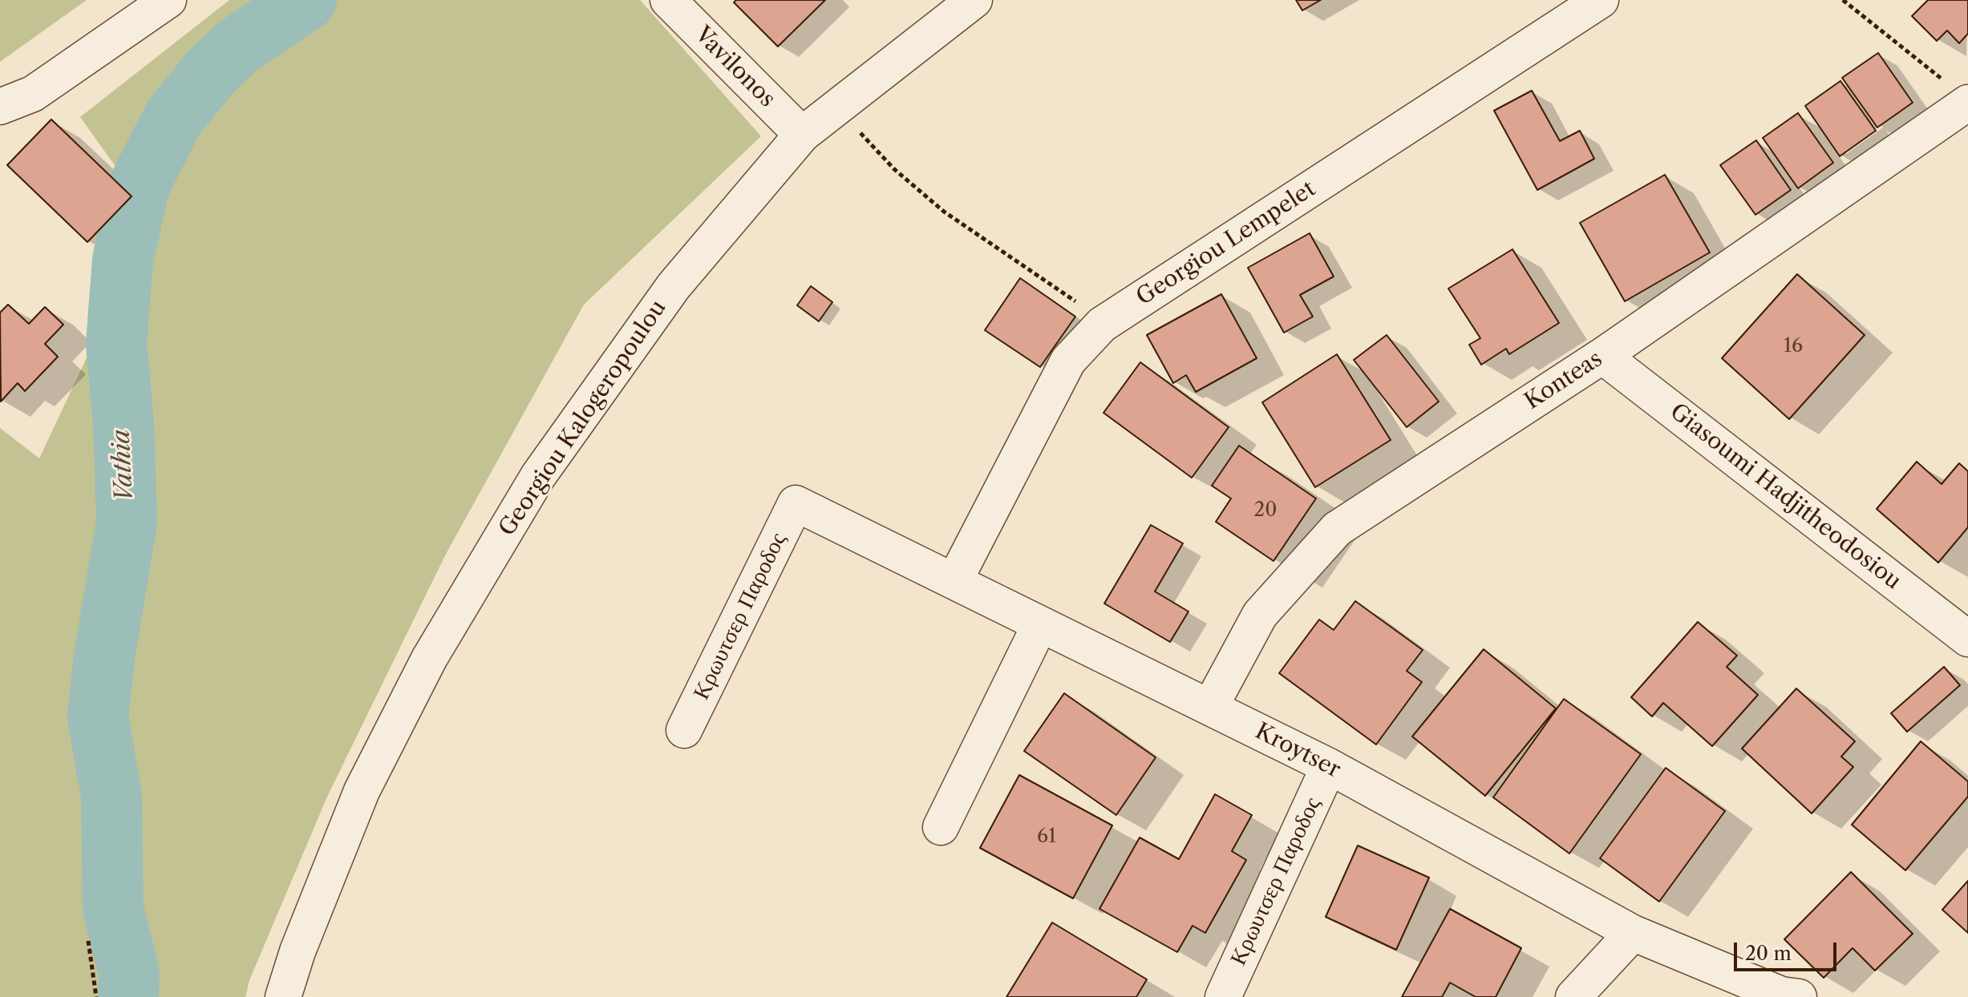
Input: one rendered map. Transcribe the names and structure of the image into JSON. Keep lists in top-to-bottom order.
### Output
{
  "streets": {
    "street": [
      "Vavilonos",
      "Georgiou Lempelet",
      "Konteas",
      "Georgiou Kalogeropoulou",
      "Giasoumi Hadjitheodosiou",
      "Κρωυτσερ Παροδος",
      "Kroytser"
    ]
  },
  "crossings": [
    ["Vavilonos", "Georgiou Kalogeropoulou"],
    ["Georgiou Lempelet", "Kroytser"],
    ["Konteas", "Giasoumi Hadjitheodosiou"],
    ["Konteas", "Kroytser"],
    ["Κρωυτσερ Παροδος", "Kroytser"]
  ],
  "water": ["Vathia"],
  "house_numbers": ["16", "20", "61"],
  "scale_bar": "20 m"
}
